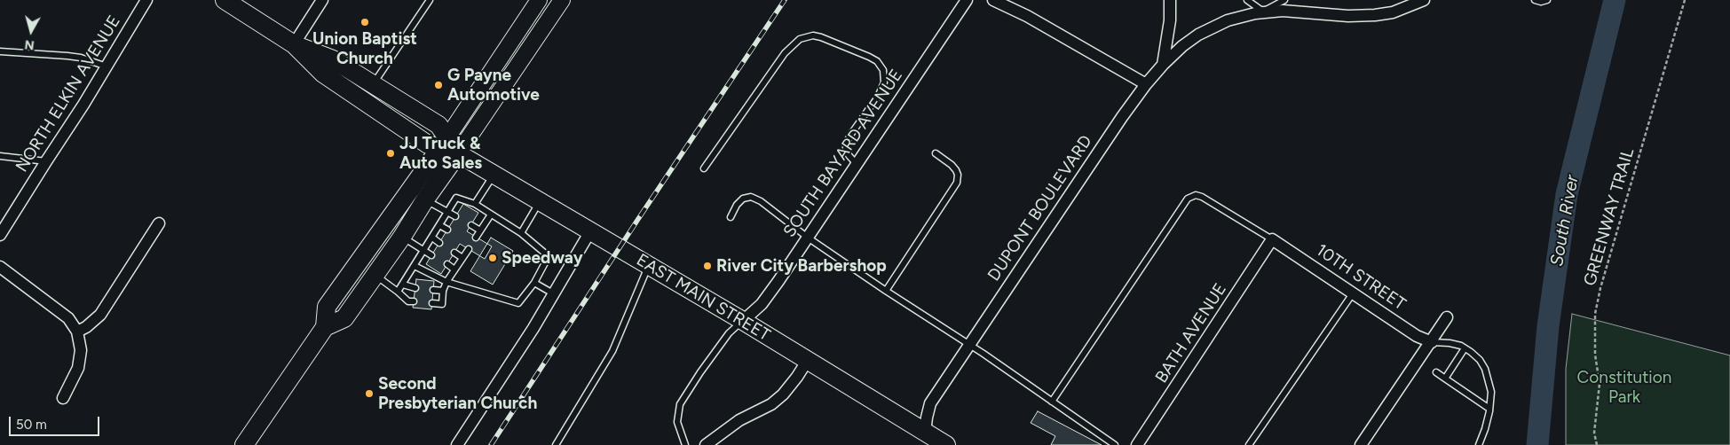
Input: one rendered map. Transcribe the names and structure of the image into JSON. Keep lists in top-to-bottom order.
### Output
{
  "streets": {
    "main road": ["EAST MAIN STREET"],
    "street": [
      "NORTH ELKIN AVENUE",
      "SOUTH BAYARD AVENUE",
      "DUPONT BOULEVARD",
      "10TH STREET",
      "BATH AVENUE"
    ],
    "path": ["GREENWAY TRAIL"]
  },
  "crossings": [
    ["SOUTH BAYARD AVENUE", "EAST MAIN STREET"],
    ["DUPONT BOULEVARD", "EAST MAIN STREET"],
    ["10TH STREET", "BATH AVENUE"]
  ],
  "water": ["South River"],
  "parks": ["Constitution Park"],
  "places": [
    "Union Baptist Church",
    "G Payne Automotive",
    "JJ Truck & Auto Sales",
    "Speedway",
    "River City Barbershop",
    "Second Presbyterian Church"
  ],
  "scale_bar": "50 m",
  "north": "bottom"
}
